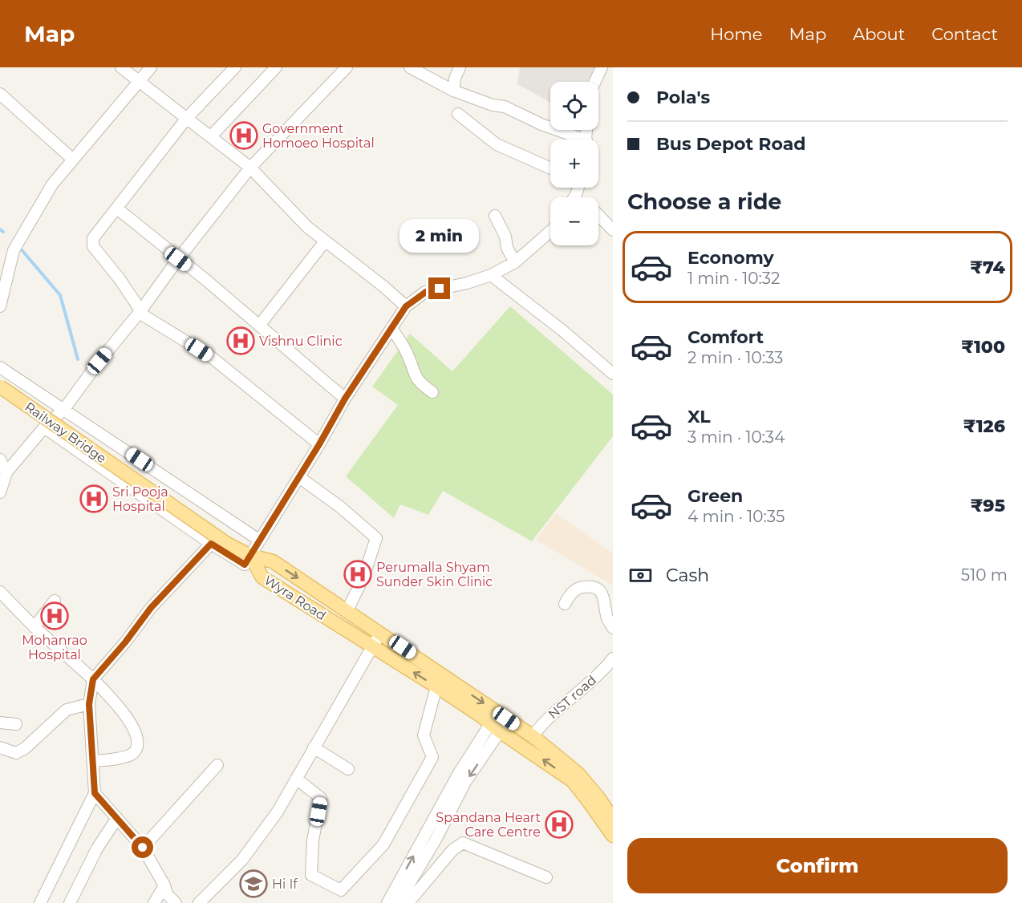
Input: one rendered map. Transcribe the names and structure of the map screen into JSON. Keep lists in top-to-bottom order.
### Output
{
  "streets": {
    "main road": ["Railway Bridge", "Wyra Road"],
    "street": ["NST road"]
  },
  "crossings": [
    ["Railway Bridge", "Wyra Road"],
    ["Wyra Road", "NST road"]
  ],
  "places": {
    "hospital": [
      "Government Homoeo Hospital",
      "Vishnu Clinic",
      "Sri Pooja Hospital",
      "Perumalla Shyam Sunder Skin Clinic",
      "Mohanrao Hospital",
      "Spandana Heart Care Centre"
    ],
    "school or university": ["Hi If"]
  },
  "page": {
    "header": "Map",
    "nav": [
      "Home",
      "Map",
      "About",
      "Contact"
    ],
    "banner": ["Pola's", "Bus Depot Road"],
    "map_buttons": ["+", "−"],
    "heading": "Choose a ride",
    "bubble": "2 min",
    "list": [
      {
        "name": "Economy",
        "note": "1 min · 10:32",
        "value": "₹74"
      },
      {
        "name": "Comfort",
        "note": "2 min · 10:33",
        "value": "₹100"
      },
      {
        "name": "XL",
        "note": "3 min · 10:34",
        "value": "₹126"
      },
      {
        "name": "Green",
        "note": "4 min · 10:35",
        "value": "₹95"
      }
    ],
    "pay": ["Cash", "510 m"],
    "buttons": "Confirm"
  }
}
